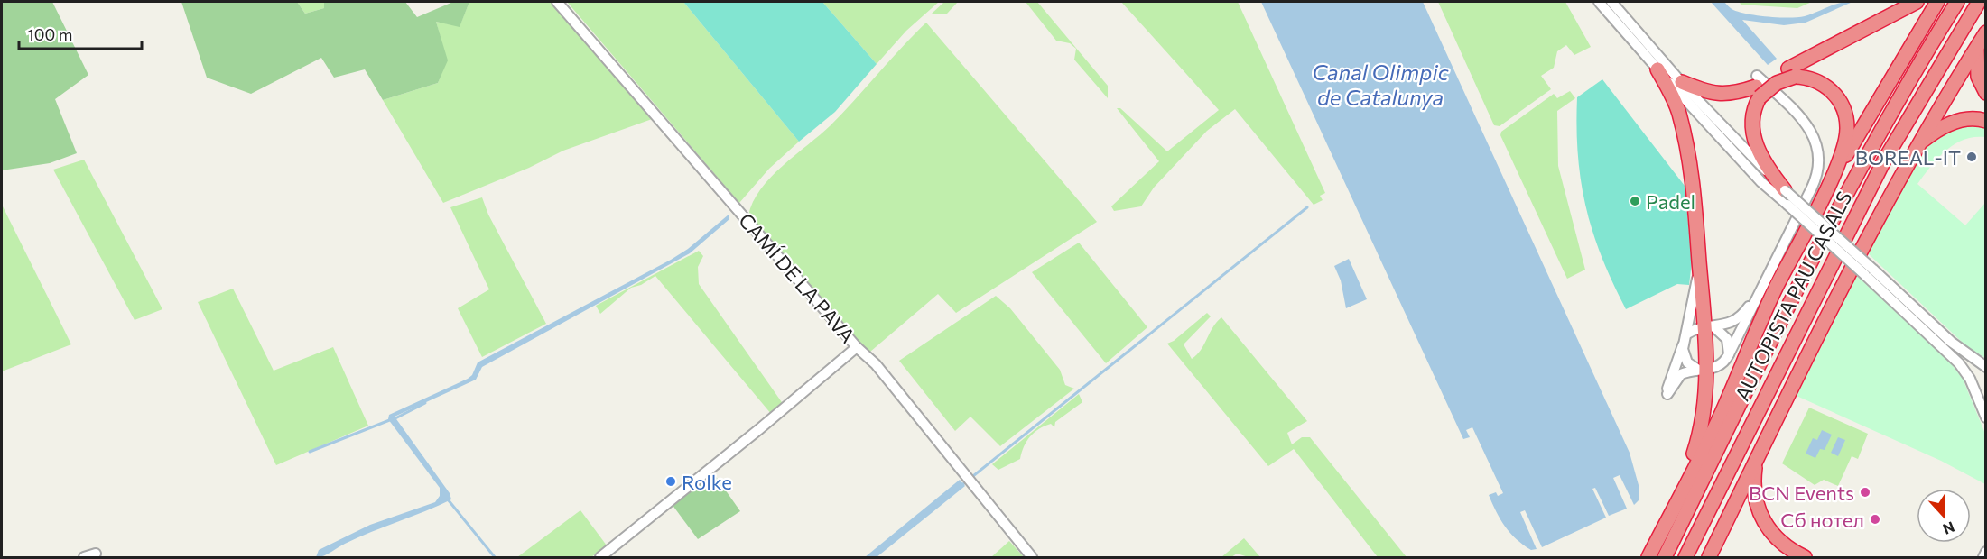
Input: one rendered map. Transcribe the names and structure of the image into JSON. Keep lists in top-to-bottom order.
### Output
{
  "streets": {
    "highway": ["AUTOPISTA PAU CASALS"],
    "street": ["CAMÍ DE LA PAVA"]
  },
  "water": ["Canal Olimpic de Catalunya"],
  "places": [
    "BOREAL-IT",
    "Padel",
    "Rolke",
    "BCN Events",
    "Сб нотел"
  ],
  "scale_bar": "100 m",
  "north": "bottom"
}
